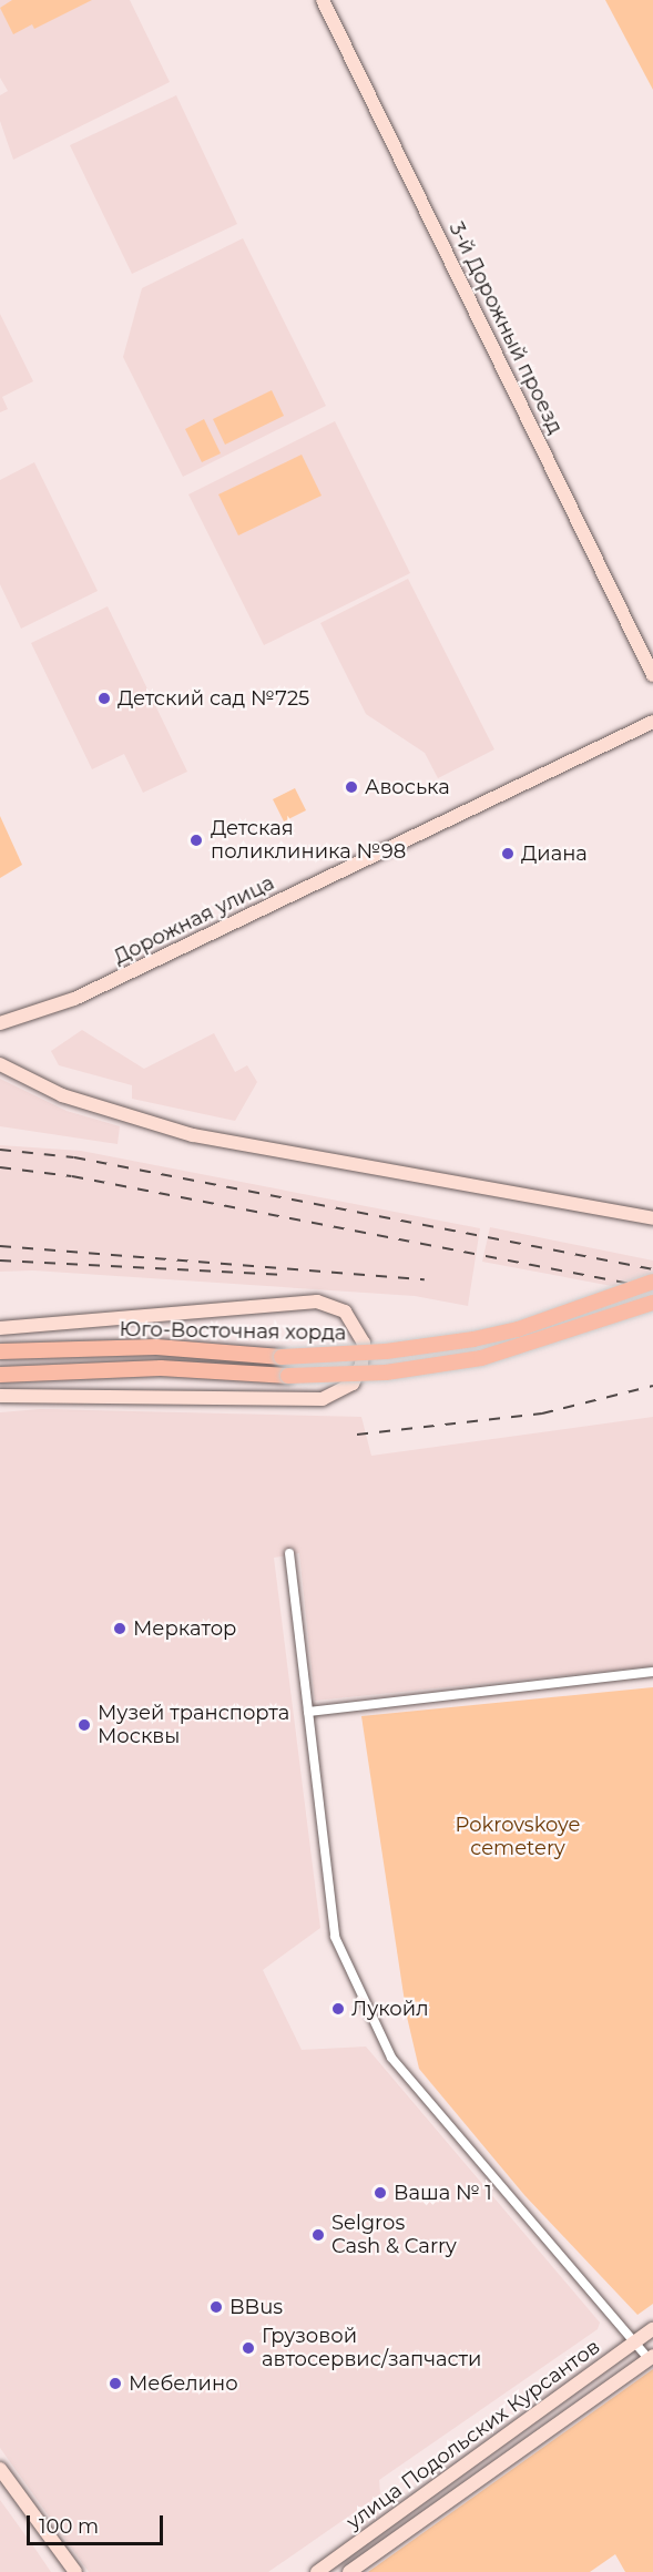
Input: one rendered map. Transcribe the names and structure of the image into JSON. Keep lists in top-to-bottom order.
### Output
{
  "streets": {
    "main road": [
      "3-й Дорожный проезд",
      "Дорожная улица",
      "Юго-Восточная хорда",
      "улица Подольских Курсантов"
    ]
  },
  "parks": ["Pokrovskoye cemetery"],
  "places": [
    "Детский сад №725",
    "Авоська",
    "Детская поликлиника №98",
    "Диана",
    "Меркатор",
    "Музей транспорта Москвы",
    "Лукойл",
    "Ваша № 1",
    "Selgros Cash & Carry",
    "BBus",
    "Грузовой автосервис/запчасти",
    "Мебелино"
  ],
  "scale_bar": "100 m"
}
